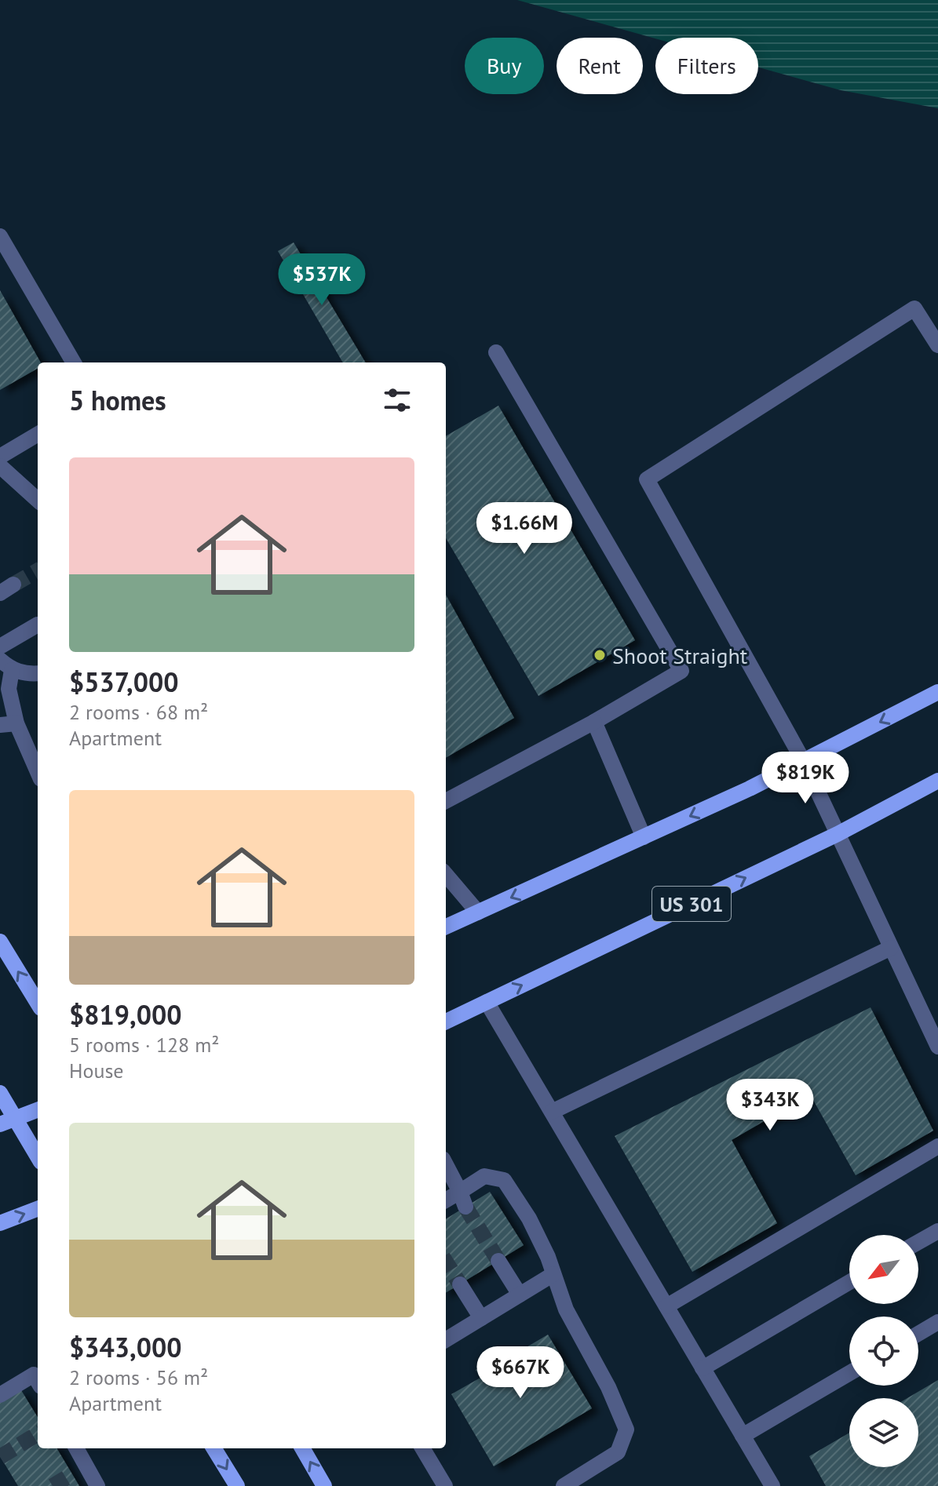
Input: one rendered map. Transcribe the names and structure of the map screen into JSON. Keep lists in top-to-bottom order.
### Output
{
  "streets": {
    "main road": ["US 301"]
  },
  "places": ["Shoot Straight"],
  "north": "bottom left",
  "page": {
    "chip": ["Buy", "Rent", "Filters"],
    "price": [
      "$537K",
      "$1.66M",
      "$819K",
      "$343K",
      "$667K"
    ],
    "heading": "5 homes",
    "list": [
      {
        "name": "$537,000",
        "note": "2 rooms · 68 m² · Apartment"
      },
      {
        "name": "$819,000",
        "note": "5 rooms · 128 m² · House"
      },
      {
        "name": "$343,000",
        "note": "2 rooms · 56 m² · Apartment"
      }
    ]
  }
}
